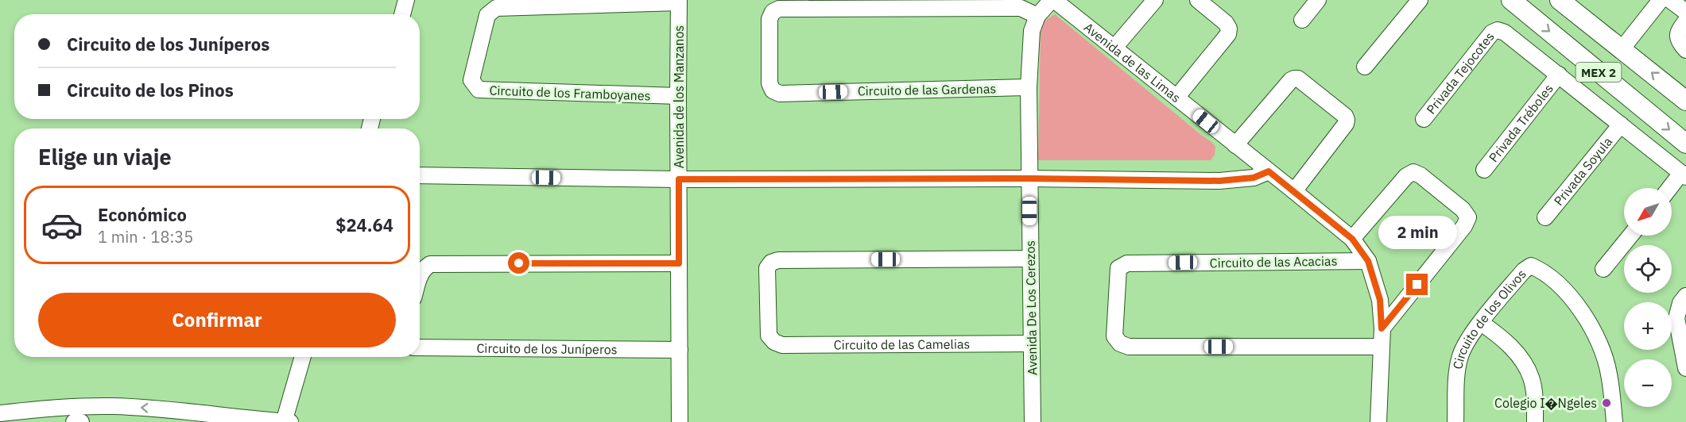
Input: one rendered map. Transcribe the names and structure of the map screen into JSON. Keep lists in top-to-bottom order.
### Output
{
  "streets": {
    "main road": ["MEX 2"],
    "street": [
      "Avenida de las Limas",
      "Privada Tejocotes",
      "Circuito de las Gardenas",
      "Circuito de los Framboyanes",
      "Avenida de los Manzanos",
      "Privada Tréboles",
      "Privada Soyula",
      "Circuito de las Acacias",
      "Avenida De Los Cerezos",
      "Circuito de los Olivos",
      "Circuito de las Camelias",
      "Circuito de los Juníperos"
    ]
  },
  "crossings": [
    ["Avenida de las Limas", "Circuito de las Acacias"],
    ["Avenida de las Limas", "Avenida De Los Cerezos"],
    ["Privada Tejocotes", "Privada Tréboles"],
    ["Circuito de las Gardenas", "Avenida De Los Cerezos"],
    ["Circuito de los Framboyanes", "Avenida de los Manzanos"],
    ["Avenida de los Manzanos", "Circuito de los Juníperos"],
    ["Avenida De Los Cerezos", "Circuito de las Camelias"]
  ],
  "places": ["Colegio I�Ngeles"],
  "north": "bottom left",
  "page": {
    "banner": ["Circuito de los Juníperos", "Circuito de los Pinos"],
    "heading": "Elige un viaje",
    "list": [
      {
        "name": "Económico",
        "note": "1 min · 18:35",
        "value": "$24.64"
      }
    ],
    "map_buttons": ["+", "−"],
    "bubble": "2 min",
    "buttons": "Confirmar"
  }
}
